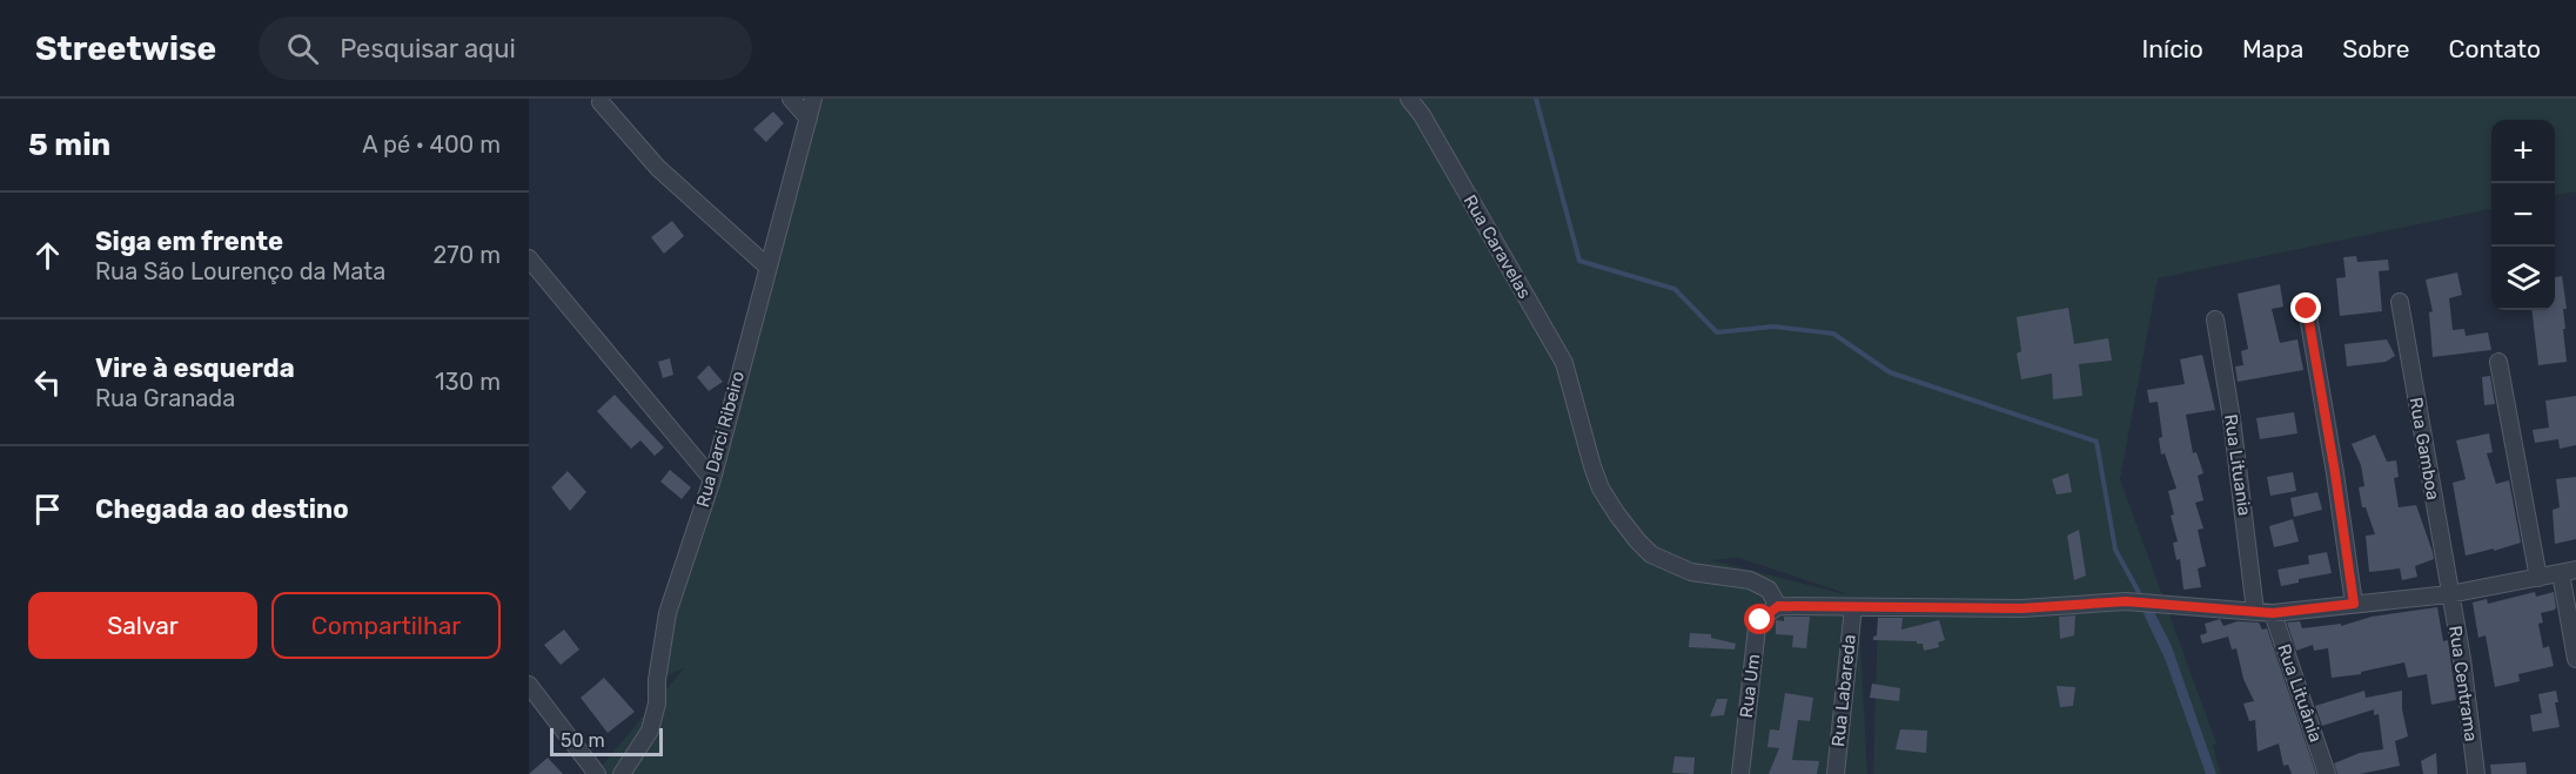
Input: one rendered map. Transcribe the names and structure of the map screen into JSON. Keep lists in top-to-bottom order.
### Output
{
  "streets": {
    "street": [
      "Rua Caravelas",
      "Rua Darci Ribeiro",
      "Rua Gamboa",
      "Rua Lituania",
      "Rua Centrama",
      "Rua Um",
      "Rua Labareda",
      "Rua Lituânia"
    ]
  },
  "crossings": [
    ["Rua Caravelas", "Rua Um"],
    ["Rua Gamboa", "Rua Centrama"]
  ],
  "scale_bar": "50 m",
  "page": {
    "header": "Streetwise",
    "search": "Pesquisar aqui",
    "nav": [
      "Início",
      "Mapa",
      "Sobre",
      "Contato"
    ],
    "heading": ["5 min", "A pé · 400 m"],
    "map_buttons": ["+", "−"],
    "list": [
      ["Siga em frente", "Rua São Lourenço da Mata", "270 m"],
      ["Vire à esquerda", "Rua Granada", "130 m"],
      "Chegada ao destino"
    ],
    "buttons": ["Salvar", "Compartilhar"],
    "scale": "50 m"
  }
}
